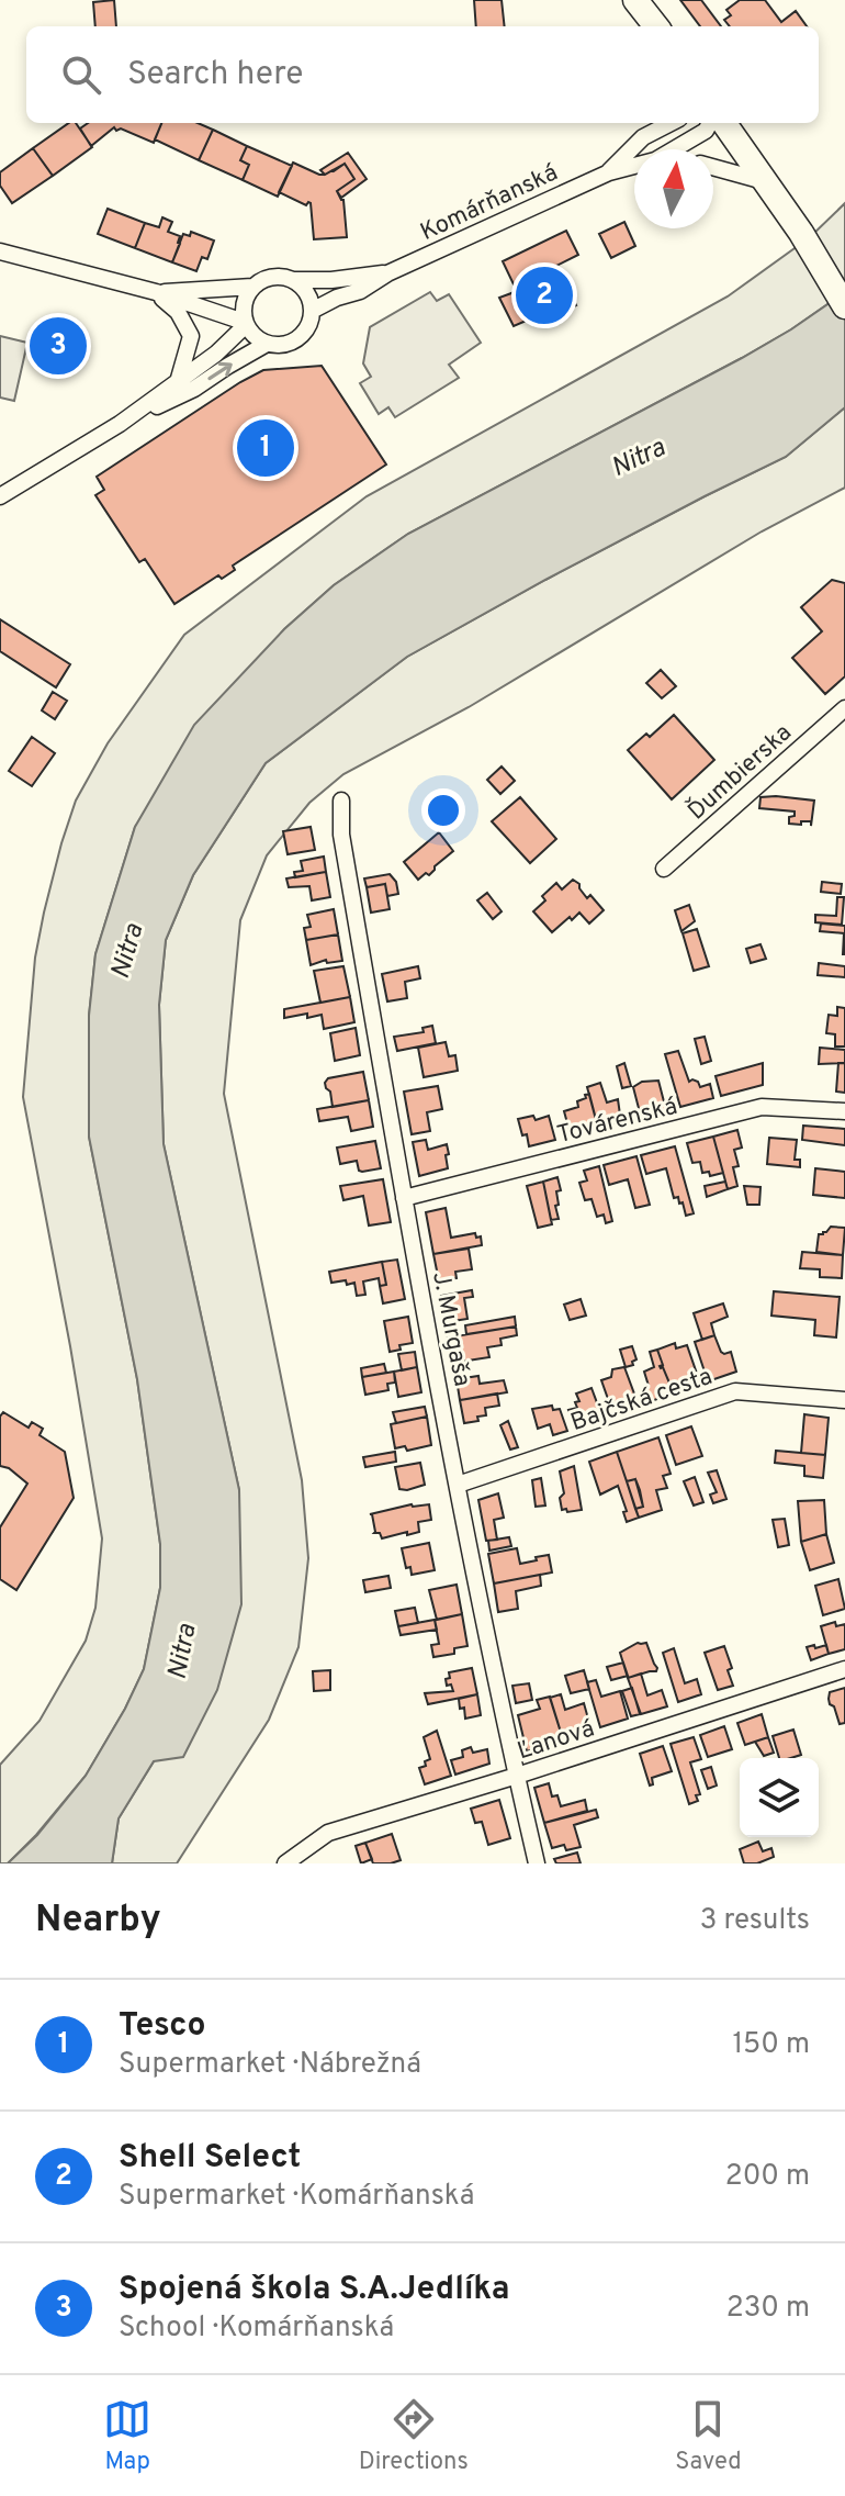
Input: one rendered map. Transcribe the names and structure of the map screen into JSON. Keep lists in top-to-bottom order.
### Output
{
  "streets": {
    "street": [
      "Komárňanská",
      "Ďumbierska",
      "Továrenská",
      "J. Murgaša",
      "Bajčská cesta",
      "Ľanová"
    ]
  },
  "crossings": [
    ["Továrenská", "J. Murgaša"],
    ["J. Murgaša", "Bajčská cesta"],
    ["J. Murgaša", "Ľanová"]
  ],
  "water": ["Nitra"],
  "north": "top",
  "page": {
    "search": "Search here",
    "pins": ["2", "3", "1"],
    "heading": ["Nearby", "3 results"],
    "list": [
      {
        "mark": "1",
        "name": "Tesco",
        "note": "Supermarket · Nábrežná",
        "value": "150 m"
      },
      {
        "mark": "2",
        "name": "Shell Select",
        "note": "Supermarket · Komárňanská",
        "value": "200 m"
      },
      {
        "mark": "3",
        "name": "Spojená škola S.A.Jedlíka",
        "note": "School · Komárňanská",
        "value": "230 m"
      }
    ],
    "nav": ["Map", "Directions", "Saved"]
  }
}
